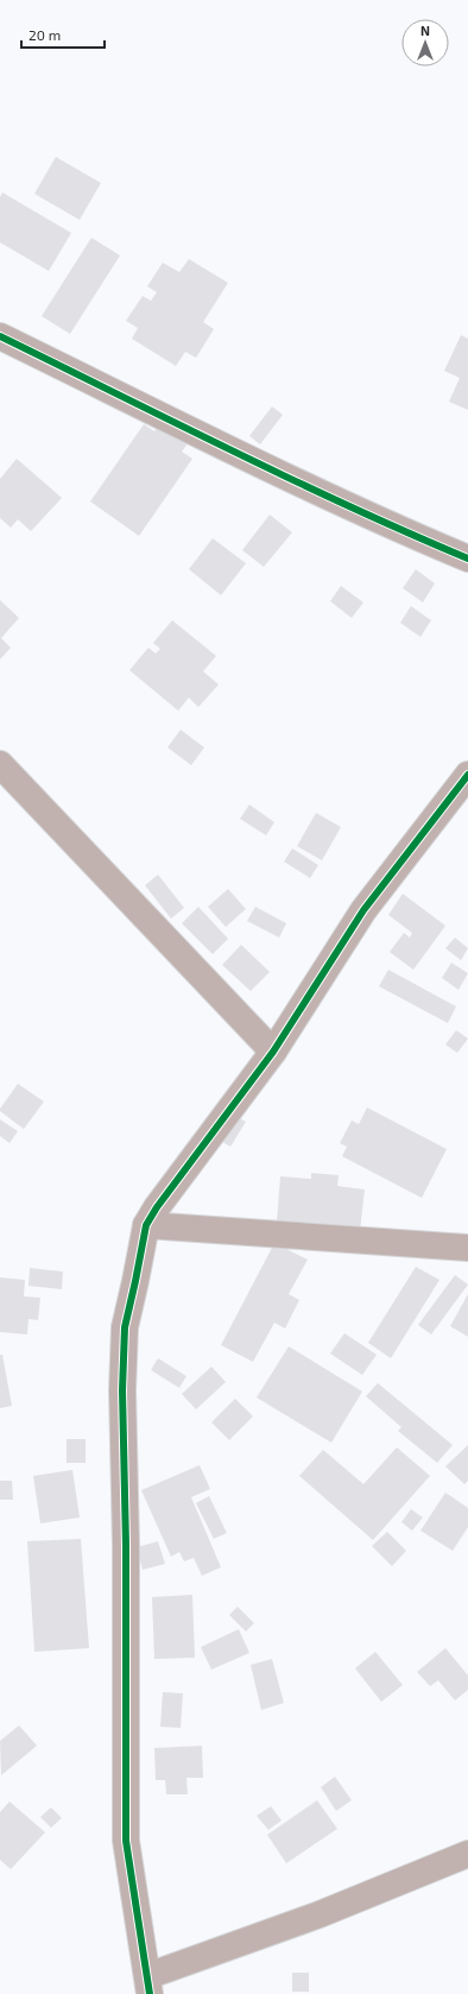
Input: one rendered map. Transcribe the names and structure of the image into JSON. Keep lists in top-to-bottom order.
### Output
{
  "scale_bar": "20 m",
  "north": "top"
}
